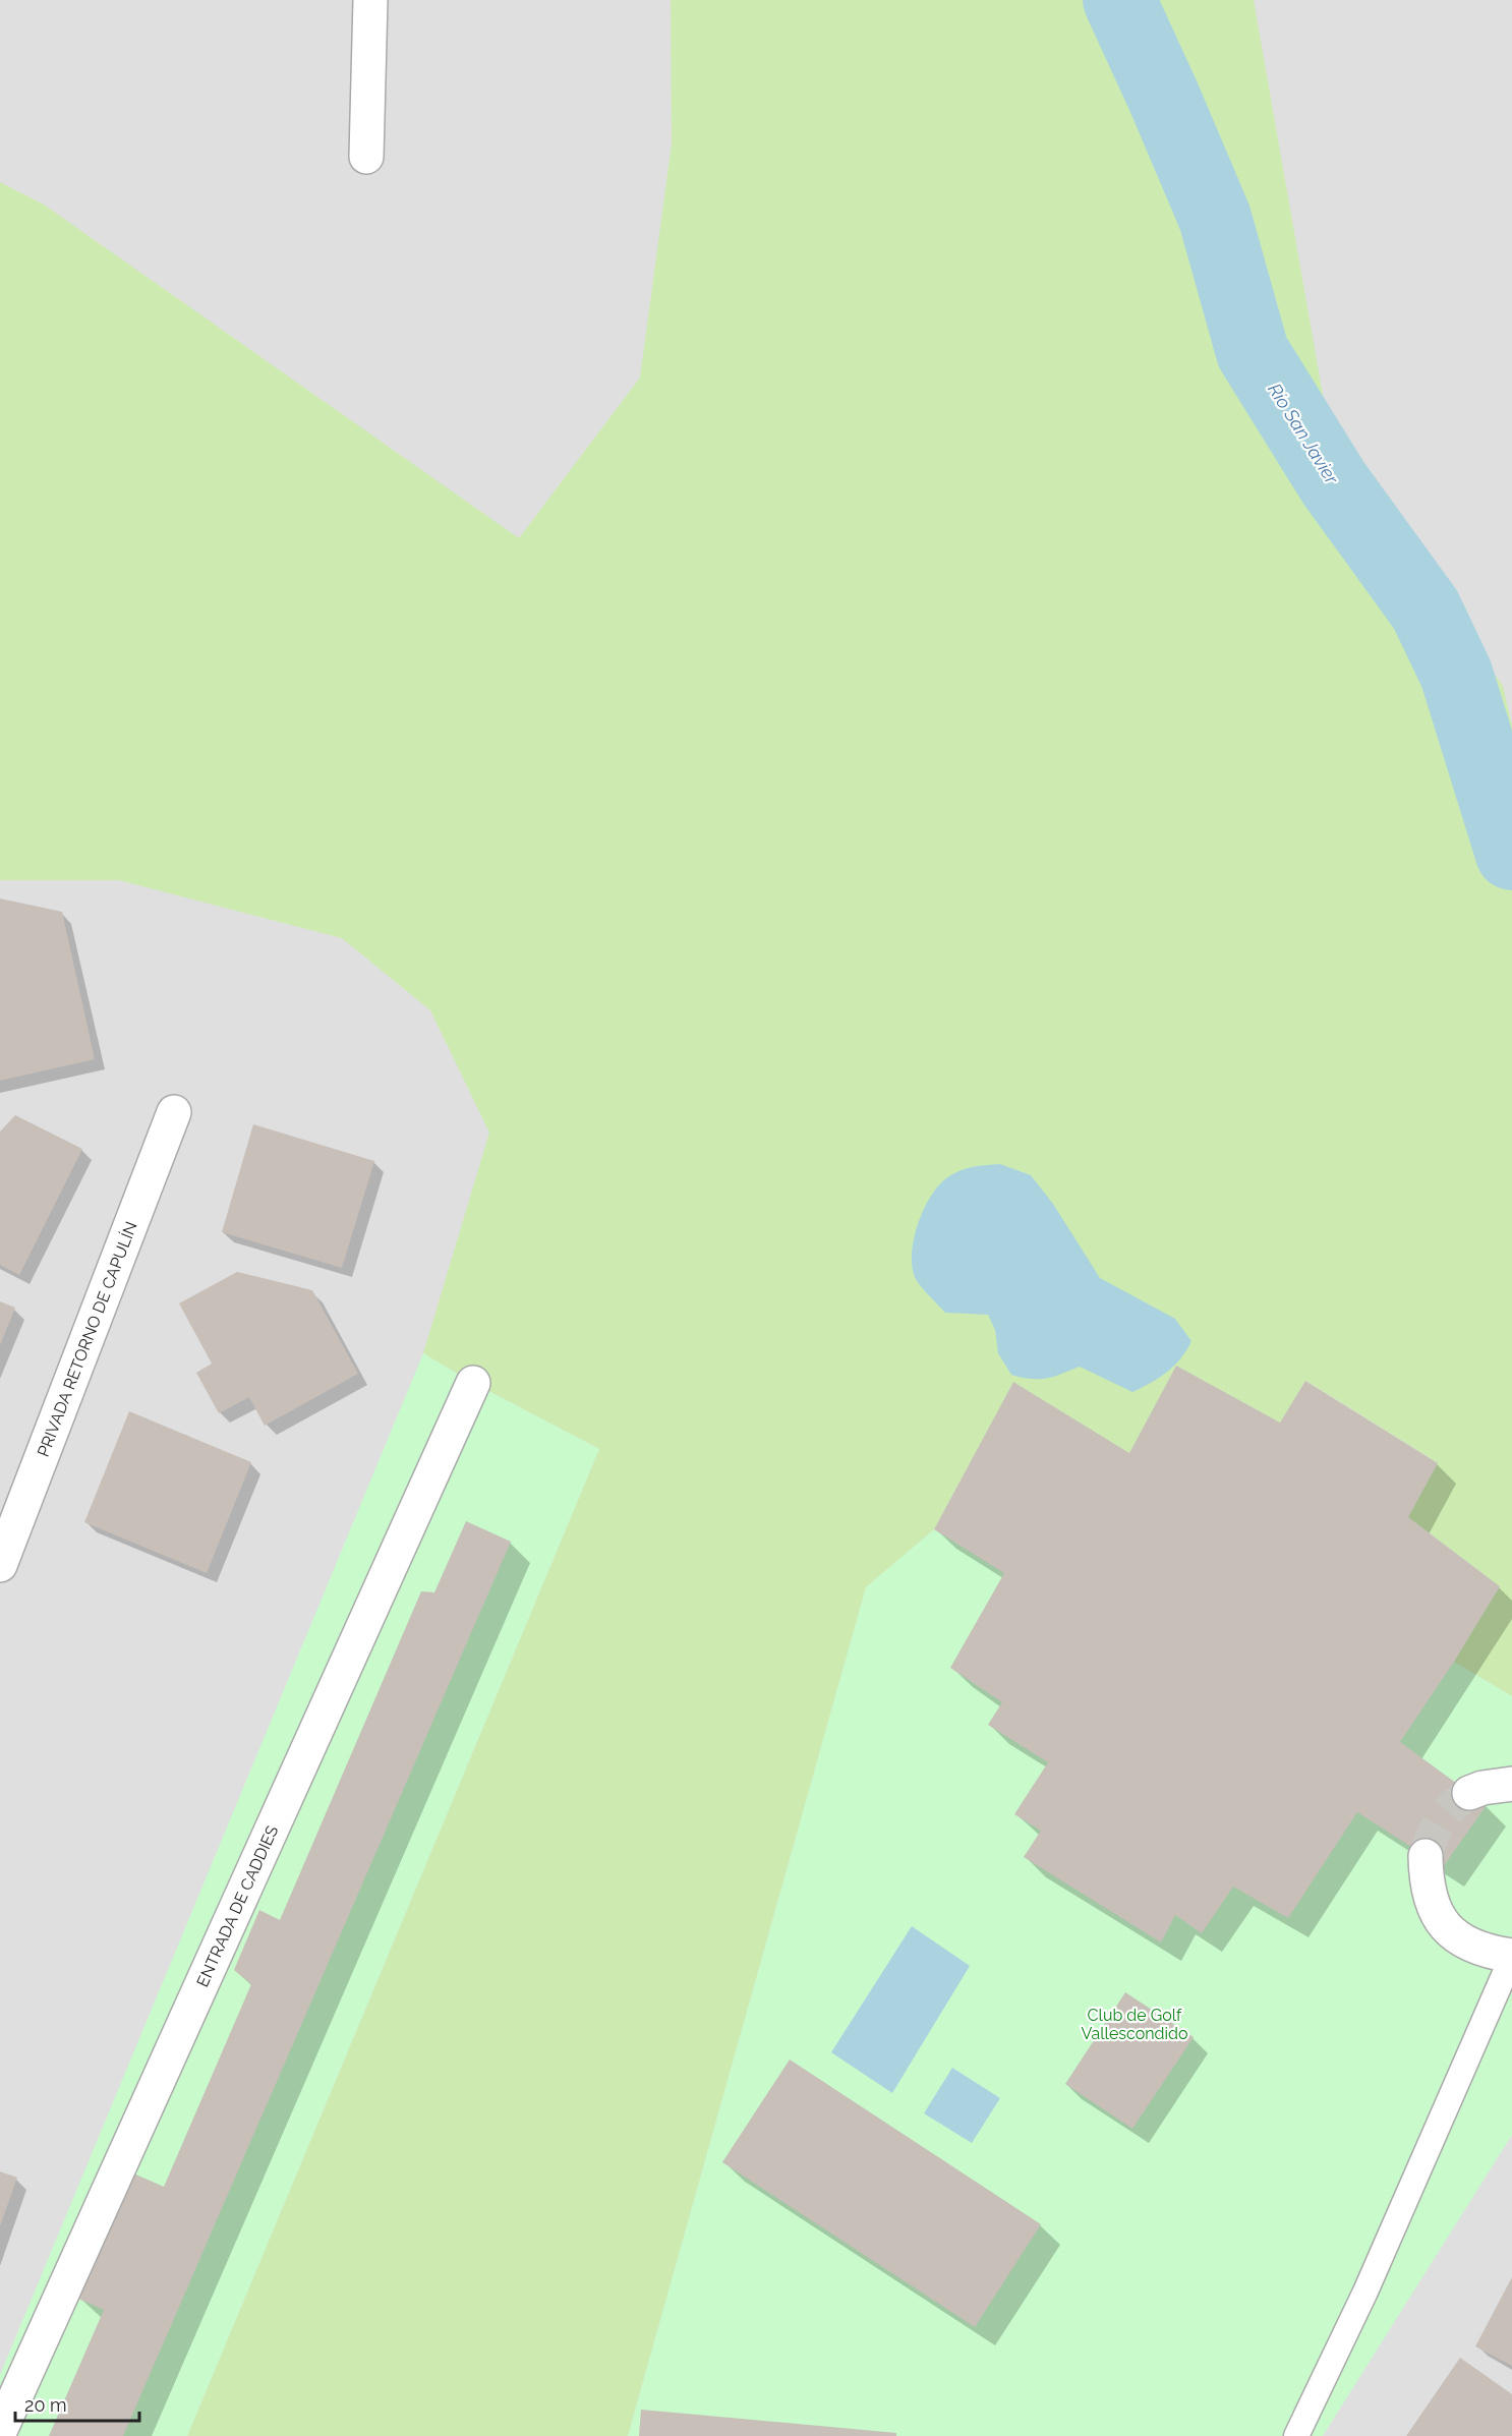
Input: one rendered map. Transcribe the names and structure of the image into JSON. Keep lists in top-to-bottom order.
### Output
{
  "streets": {
    "street": ["PRIVADA RETORNO DE CAPULÍN", "ENTRADA DE CADDIES"]
  },
  "water": ["Río San Javier"],
  "parks": ["Club de Golf Vallescondido"],
  "scale_bar": "20 m"
}
